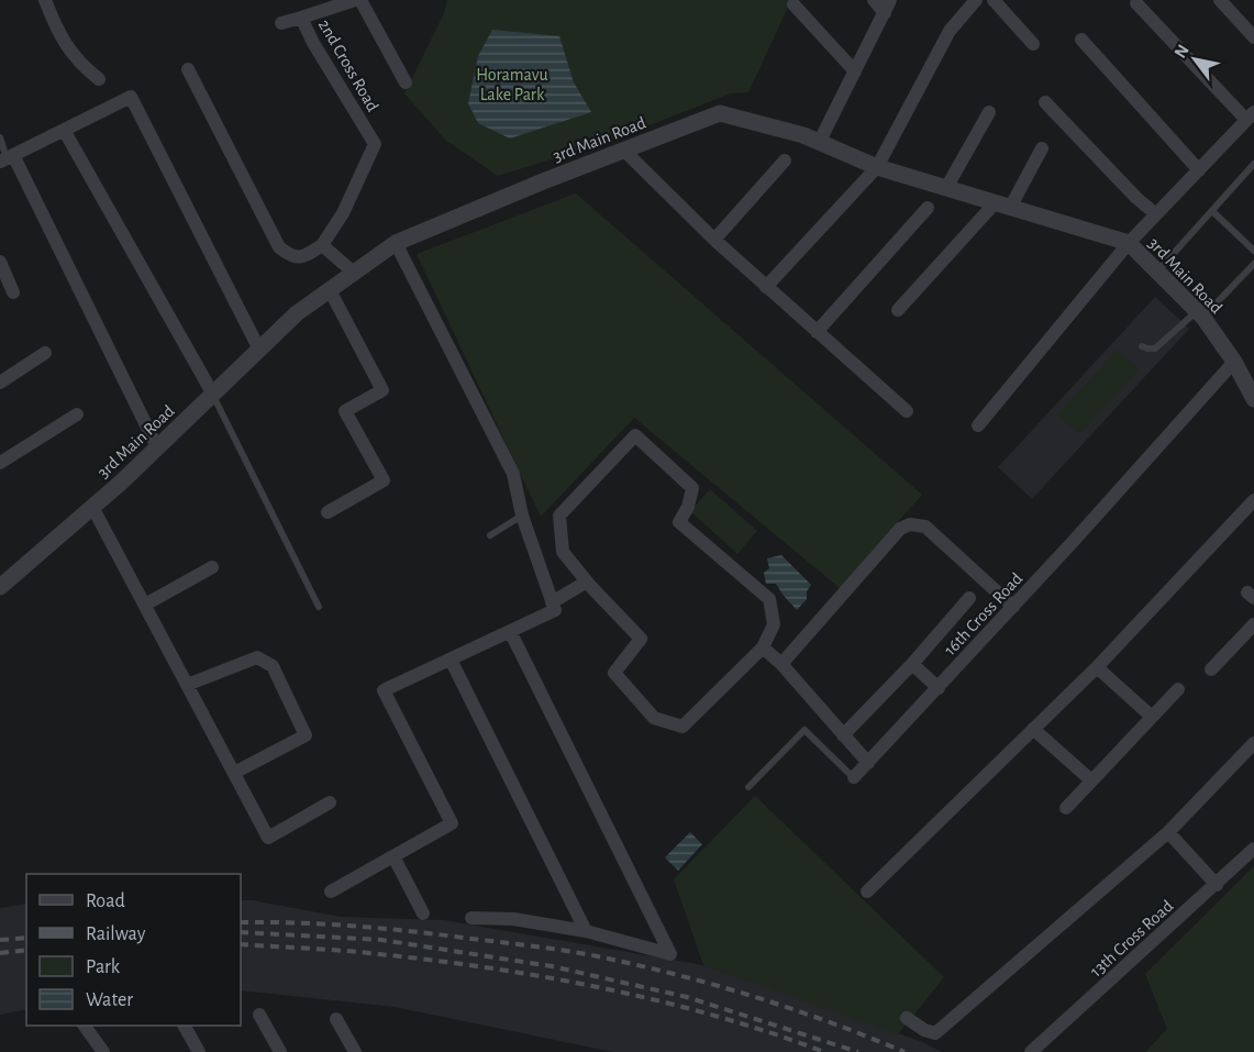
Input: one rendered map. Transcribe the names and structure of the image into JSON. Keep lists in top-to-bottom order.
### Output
{
  "streets": {
    "street": [
      "2nd Cross Road",
      "3rd Main Road",
      "16th Cross Road",
      "13th Cross Road"
    ]
  },
  "crossings": [
    ["3rd Main Road", "16th Cross Road"]
  ],
  "parks": ["Horamavu Lake Park"],
  "legend": [
    "Road",
    "Railway",
    "Park",
    "Water"
  ],
  "north": "top left"
}
